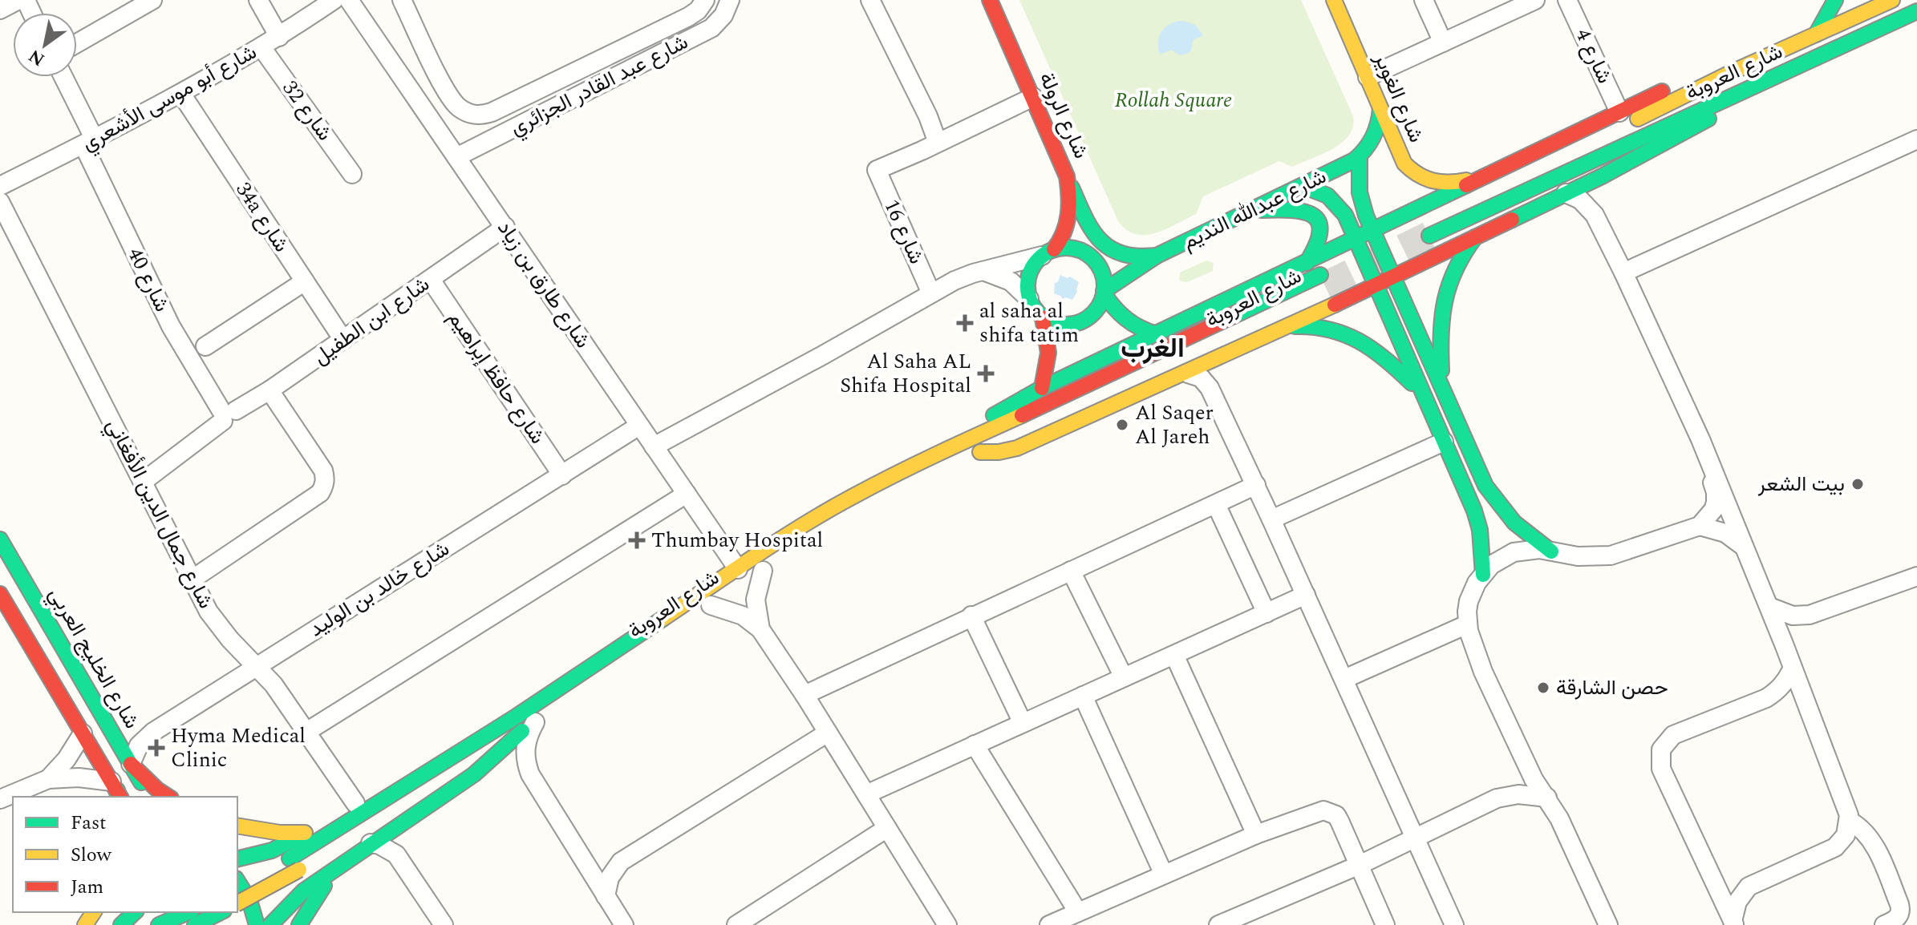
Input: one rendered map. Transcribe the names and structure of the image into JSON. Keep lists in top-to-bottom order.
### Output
{
  "streets": {
    "street": [
      "شارع 4",
      "شارع العروبة",
      "شارع عبد القادر الجزائري",
      "شارع أبو موسى الأشعري",
      "شارع الغوير",
      "شارع 32",
      "شارع الرولة",
      "شارع عبدالله النديم",
      "34a شارع",
      "شارع 16",
      "شارع 40",
      "شارع طارق بن زياد",
      "شارع ابن الطفيل",
      "شارع حافظ إبراهيم",
      "شارع جمال الدين الأفغاني",
      "شارع خالد بن الوليد",
      "شارع الخليج العربي"
    ]
  },
  "crossings": [
    ["شارع العروبة", "شارع طارق بن زياد"],
    ["شارع عبد القادر الجزائري", "شارع طارق بن زياد"],
    ["شارع أبو موسى الأشعري", "شارع 32"],
    ["شارع أبو موسى الأشعري", "34a شارع"],
    ["شارع أبو موسى الأشعري", "شارع 40"],
    ["شارع الغوير", "شارع عبدالله النديم"],
    ["شارع الرولة", "شارع عبدالله النديم"],
    ["34a شارع", "شارع ابن الطفيل"],
    ["شارع 40", "شارع ابن الطفيل"],
    ["شارع طارق بن زياد", "شارع ابن الطفيل"],
    ["شارع طارق بن زياد", "شارع خالد بن الوليد"],
    ["شارع ابن الطفيل", "شارع حافظ إبراهيم"],
    ["شارع ابن الطفيل", "شارع جمال الدين الأفغاني"],
    ["شارع حافظ إبراهيم", "شارع خالد بن الوليد"],
    ["شارع جمال الدين الأفغاني", "شارع خالد بن الوليد"],
    ["شارع خالد بن الوليد", "شارع الخليج العربي"]
  ],
  "districts": ["الغرب"],
  "parks": ["Rollah Square"],
  "places": {
    "health": [
      "al saha al shifa tatim",
      "Al Saha AL Shifa Hospital",
      "Thumbay Hospital",
      "Hyma Medical Clinic"
    ],
    "other": ["Al Saqer Al Jareh", "بيت الشعر", "حصن الشارقة"]
  },
  "legend": ["Fast", "Slow", "Jam"],
  "north": "bottom left"
}
